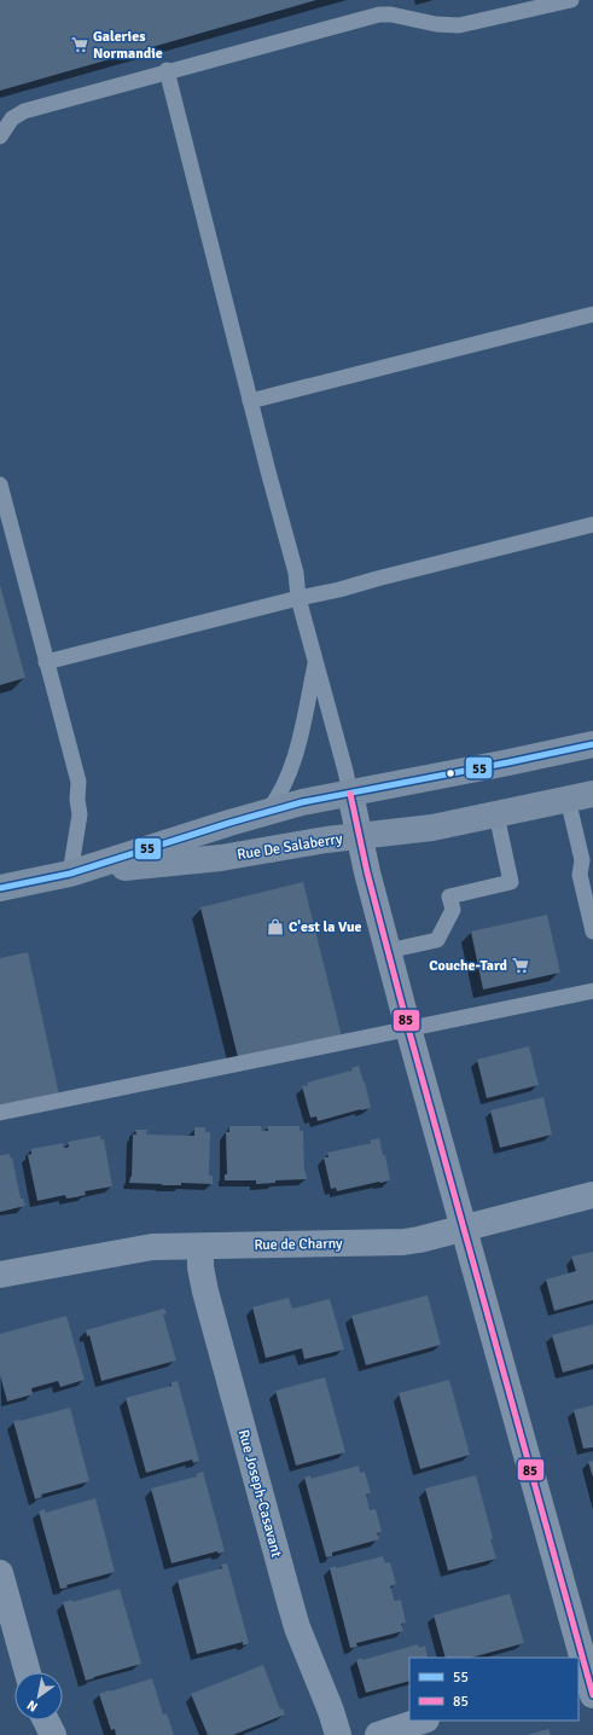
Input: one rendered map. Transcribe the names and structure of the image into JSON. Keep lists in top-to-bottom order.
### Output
{
  "streets": {
    "main road": ["Rue De Salaberry"],
    "street": ["Rue de Charny", "Rue Joseph-Casavant"]
  },
  "crossings": [
    ["Rue de Charny", "Rue Joseph-Casavant"]
  ],
  "places": {
    "supermarket": ["Galeries Normandie", "Couche-Tard"],
    "shop": ["C'est la Vue"]
  },
  "lines": ["transit line 55", "transit line 85"],
  "legend": ["55", "85"],
  "north": "bottom left"
}
